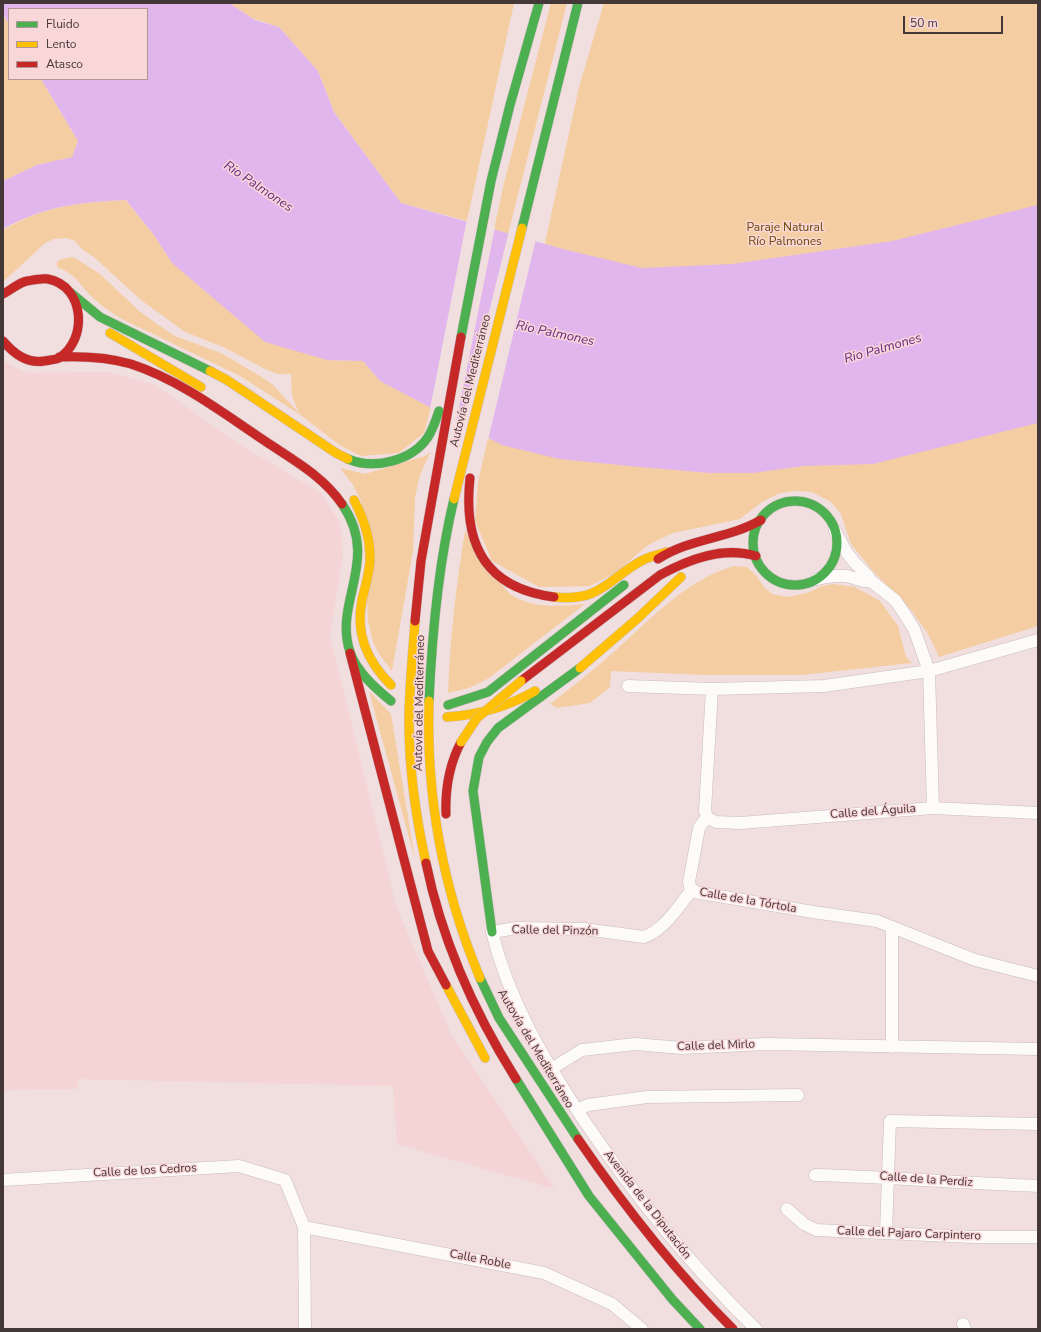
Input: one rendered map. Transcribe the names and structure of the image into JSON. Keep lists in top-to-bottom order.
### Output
{
  "streets": {
    "main road": ["Autovía del Mediterráneo"],
    "street": [
      "Calle del Águila",
      "Calle de la Tórtola",
      "Calle del Pinzón",
      "Calle del Mirlo",
      "Calle de los Cedros",
      "Calle de la Perdiz",
      "Avenida de la Diputación",
      "Calle del Pajaro Carpintero",
      "Calle Roble"
    ]
  },
  "crossings": [
    ["Calle del Águila", "Calle de la Tórtola"],
    ["Calle de la Tórtola", "Calle del Pinzón"],
    ["Calle del Mirlo", "Avenida de la Diputación"],
    ["Calle de los Cedros", "Calle Roble"]
  ],
  "water": ["Rio Palmones"],
  "parks": ["Paraje Natural Río Palmones"],
  "legend": ["Fluido", "Lento", "Atasco"],
  "scale_bar": "50 m"
}
